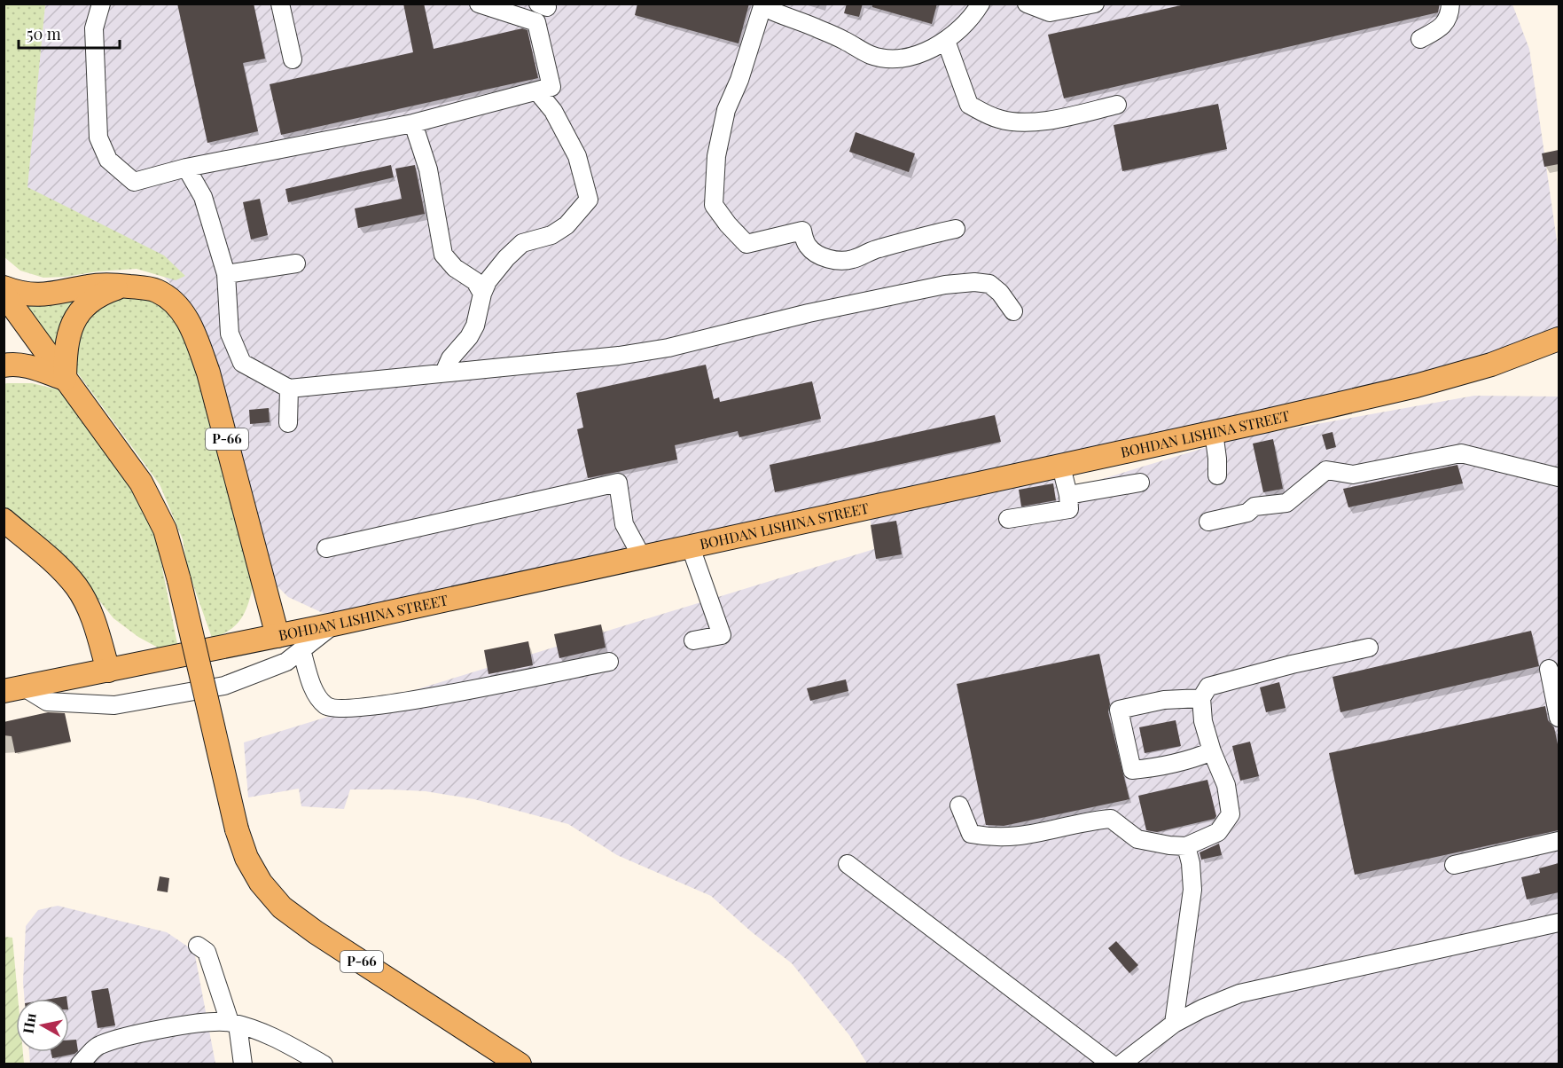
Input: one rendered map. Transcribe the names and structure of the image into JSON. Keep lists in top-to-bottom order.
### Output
{
  "streets": {
    "main road": ["BOHDAN LISHINA STREET", "Р-66"]
  },
  "crossings": [
    ["BOHDAN LISHINA STREET", "Р-66"]
  ],
  "scale_bar": "50 m",
  "north": "left"
}
